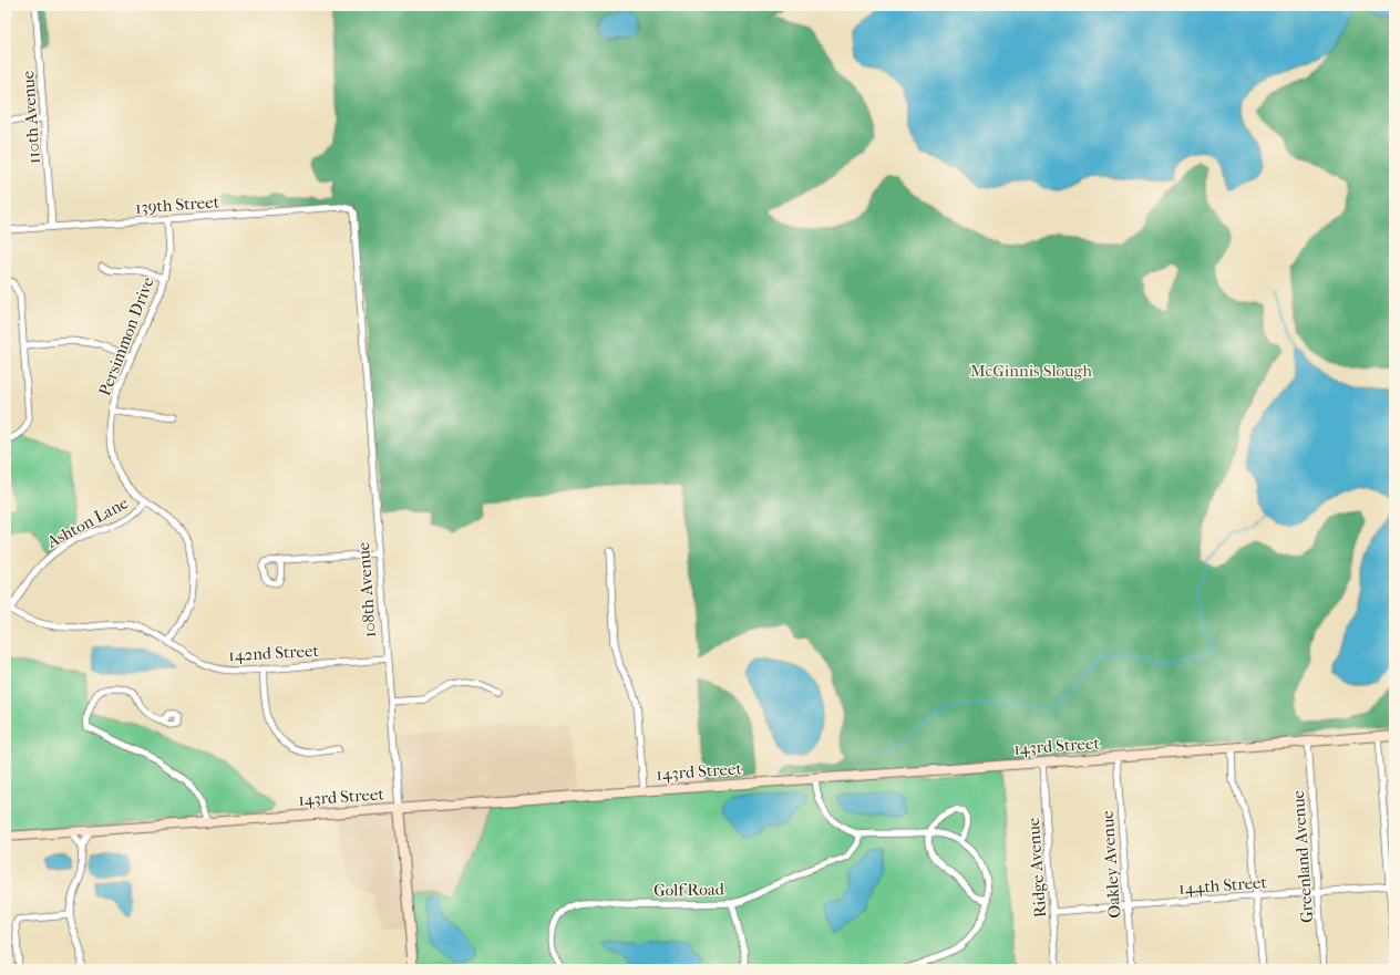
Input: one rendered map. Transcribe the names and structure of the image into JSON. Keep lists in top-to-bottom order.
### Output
{
  "streets": {
    "main road": ["108th Avenue", "143rd Street"],
    "street": [
      "110th Avenue",
      "139th Street",
      "Persimmon Drive",
      "Ashton Lane",
      "142nd Street",
      "Greenland Avenue",
      "Oakley Avenue",
      "Ridge Avenue",
      "144th Street",
      "Golf Road"
    ]
  },
  "crossings": [
    ["110th Avenue", "139th Street"],
    ["139th Street", "Persimmon Drive"],
    ["139th Street", "108th Avenue"],
    ["Persimmon Drive", "Ashton Lane"],
    ["Persimmon Drive", "142nd Street"],
    ["Ashton Lane", "142nd Street"],
    ["108th Avenue", "142nd Street"],
    ["108th Avenue", "143rd Street"],
    ["143rd Street", "Greenland Avenue"],
    ["143rd Street", "Oakley Avenue"],
    ["143rd Street", "Ridge Avenue"],
    ["Greenland Avenue", "144th Street"],
    ["Oakley Avenue", "144th Street"],
    ["Ridge Avenue", "144th Street"]
  ],
  "parks": ["McGinnis Slough"]
}
